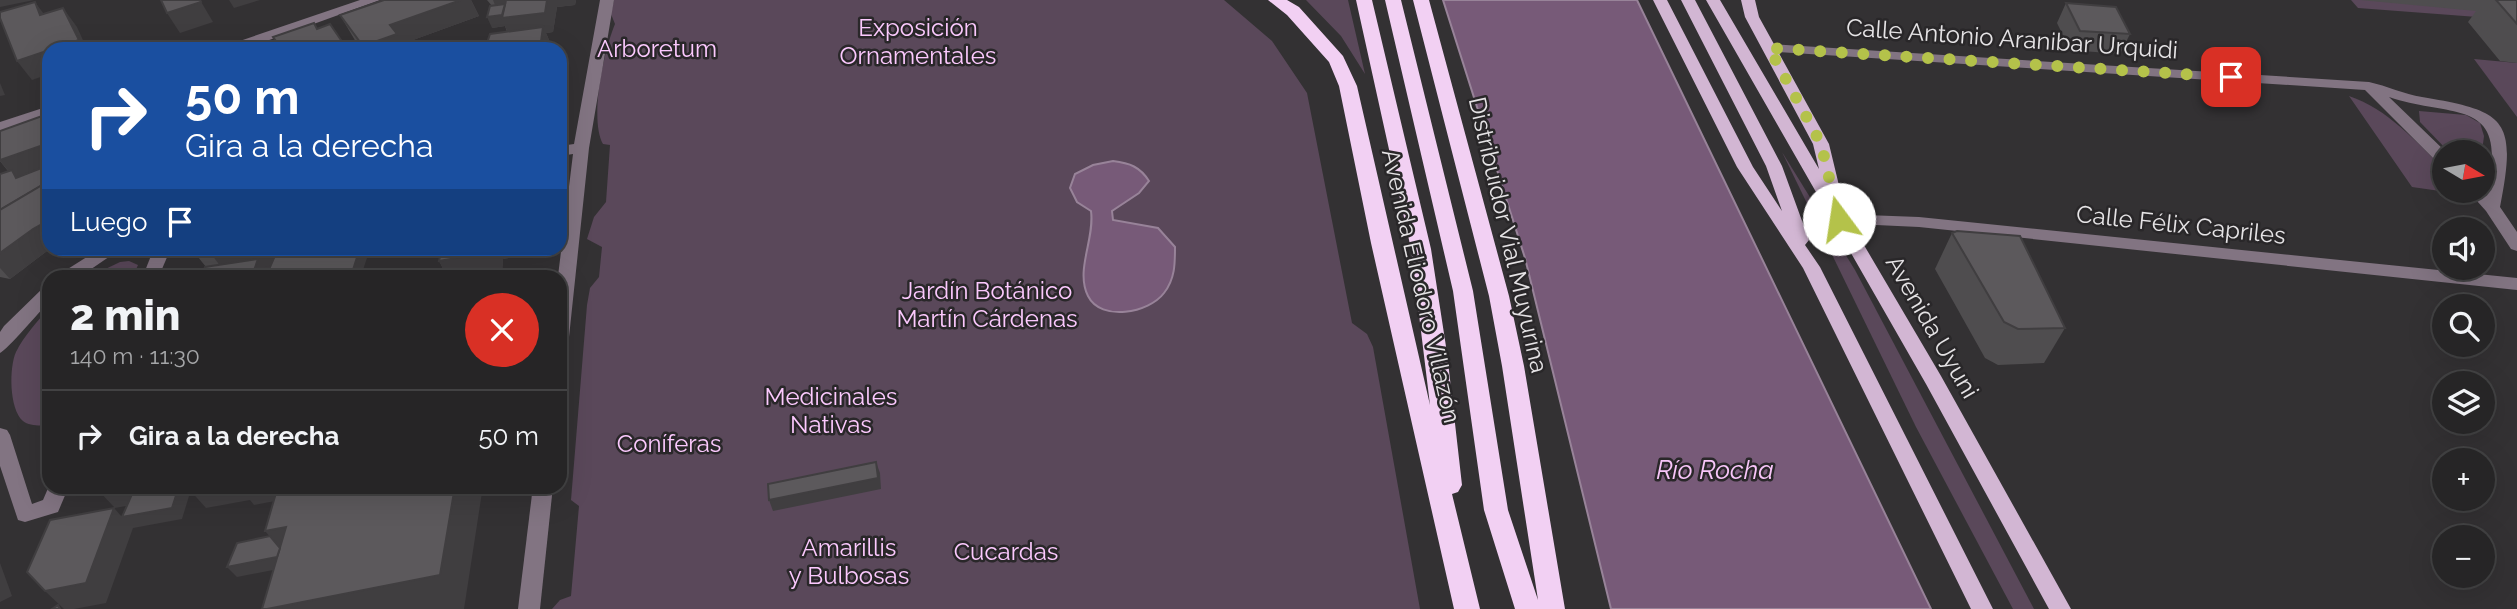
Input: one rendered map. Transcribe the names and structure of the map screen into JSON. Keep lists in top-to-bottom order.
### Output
{
  "streets": {
    "highway": ["Distribuidor Vial Muyurina", "Avenida Eliodoro Villazón"],
    "main road": ["Avenida Uyuni"],
    "street": ["Calle Antonio Aranibar Urquidi", "Calle Félix Capriles"]
  },
  "crossings": [
    ["Calle Félix Capriles", "Avenida Uyuni"]
  ],
  "water": ["Río Rocha"],
  "parks": [
    "Exposición Ornamentales",
    "Arboretum",
    "Jardín Botánico Martín Cárdenas",
    "Medicinales Nativas",
    "Coníferas",
    "Amarillis y Bulbosas",
    "Cucardas"
  ],
  "north": "right",
  "page": {
    "turn": ["50 m", "Gira a la derecha"],
    "map_buttons": ["+", "−"],
    "then": "Luego",
    "heading": ["2 min", "140 m · 11:30"],
    "list": [
      {
        "name": "Gira a la derecha",
        "value": "50 m"
      }
    ]
  }
}
